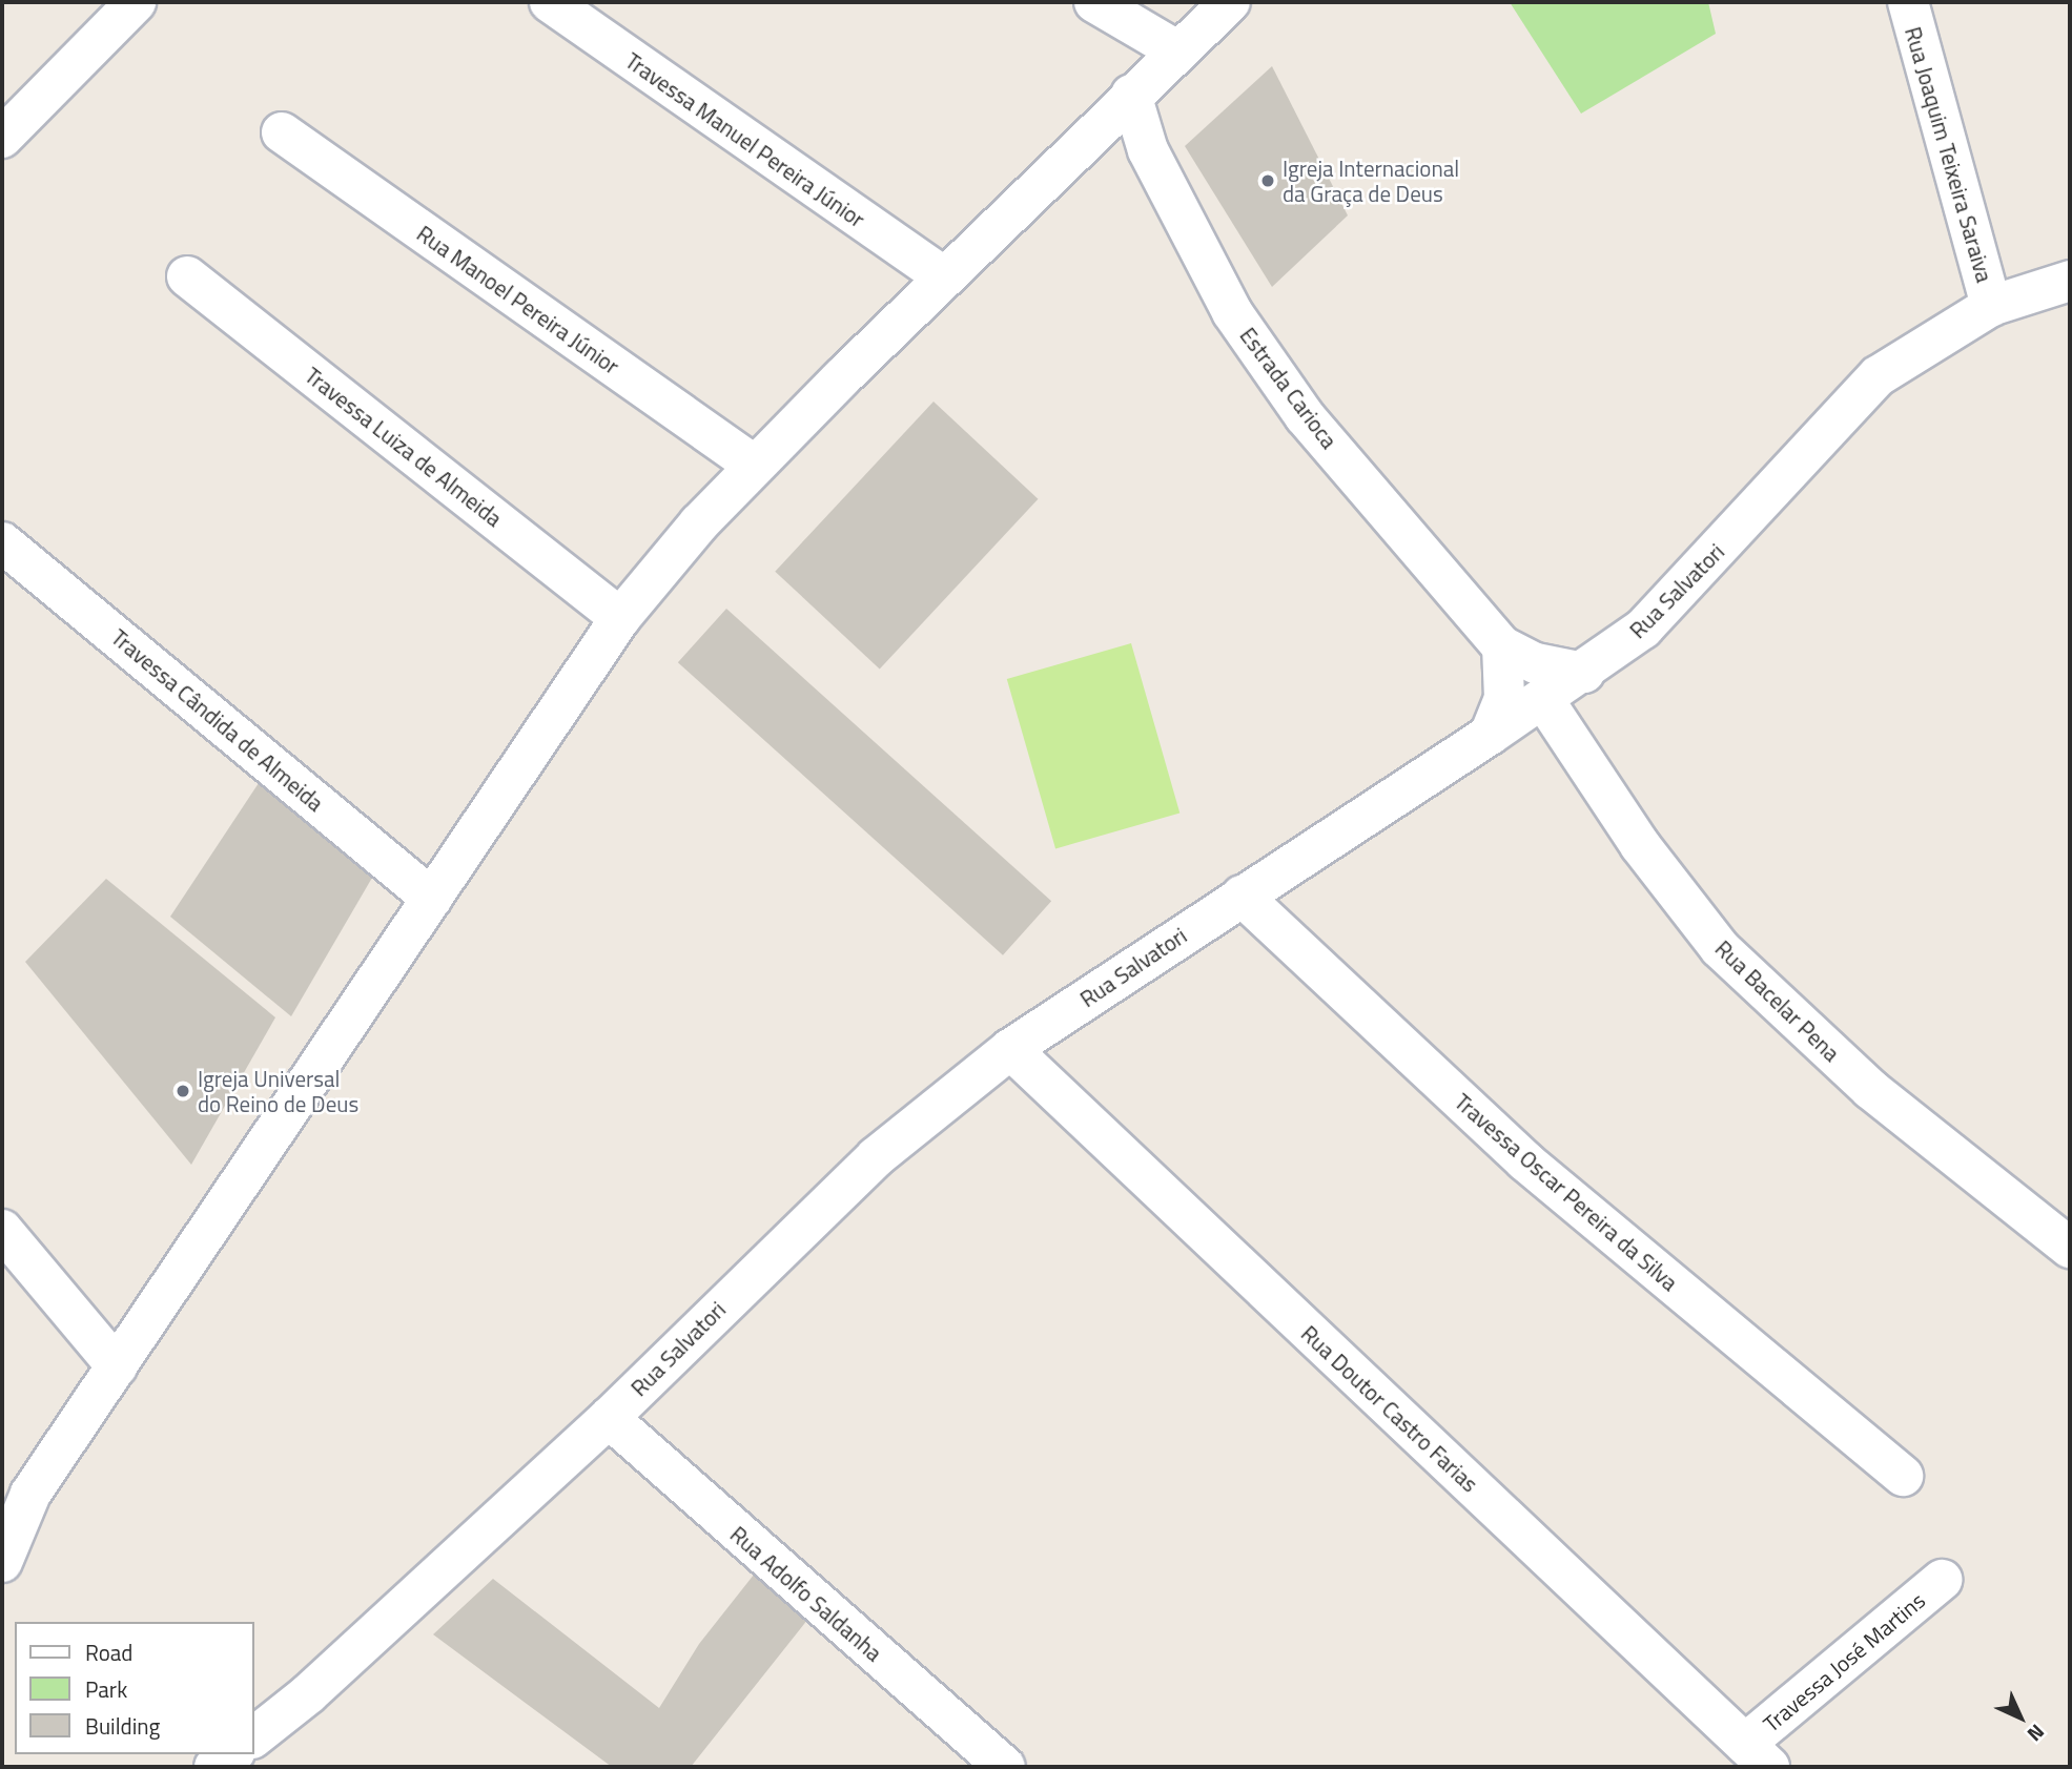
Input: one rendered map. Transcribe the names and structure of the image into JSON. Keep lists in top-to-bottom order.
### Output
{
  "streets": {
    "street": [
      "Travessa Manuel Pereira Júnior",
      "Rua Joaquim Teixeira Saraiva",
      "Rua Manoel Pereira Júnior",
      "Estrada Carioca",
      "Travessa Luiza de Almeida",
      "Rua Salvatori",
      "Travessa Cândida de Almeida",
      "Rua Bacelar Pena",
      "Travessa Oscar Pereira da Silva",
      "Rua Doutor Castro Farias",
      "Rua Adolfo Saldanha",
      "Travessa José Martins"
    ]
  },
  "crossings": [
    ["Rua Joaquim Teixeira Saraiva", "Rua Salvatori"],
    ["Estrada Carioca", "Rua Salvatori"],
    ["Rua Salvatori", "Rua Bacelar Pena"],
    ["Rua Salvatori", "Travessa Oscar Pereira da Silva"],
    ["Rua Salvatori", "Rua Doutor Castro Farias"],
    ["Rua Salvatori", "Rua Adolfo Saldanha"],
    ["Rua Doutor Castro Farias", "Travessa José Martins"]
  ],
  "places": ["Igreja Internacional da Graça de Deus", "Igreja Universal do Reino de Deus"],
  "legend": ["Road", "Park", "Building"],
  "north": "bottom right"
}
